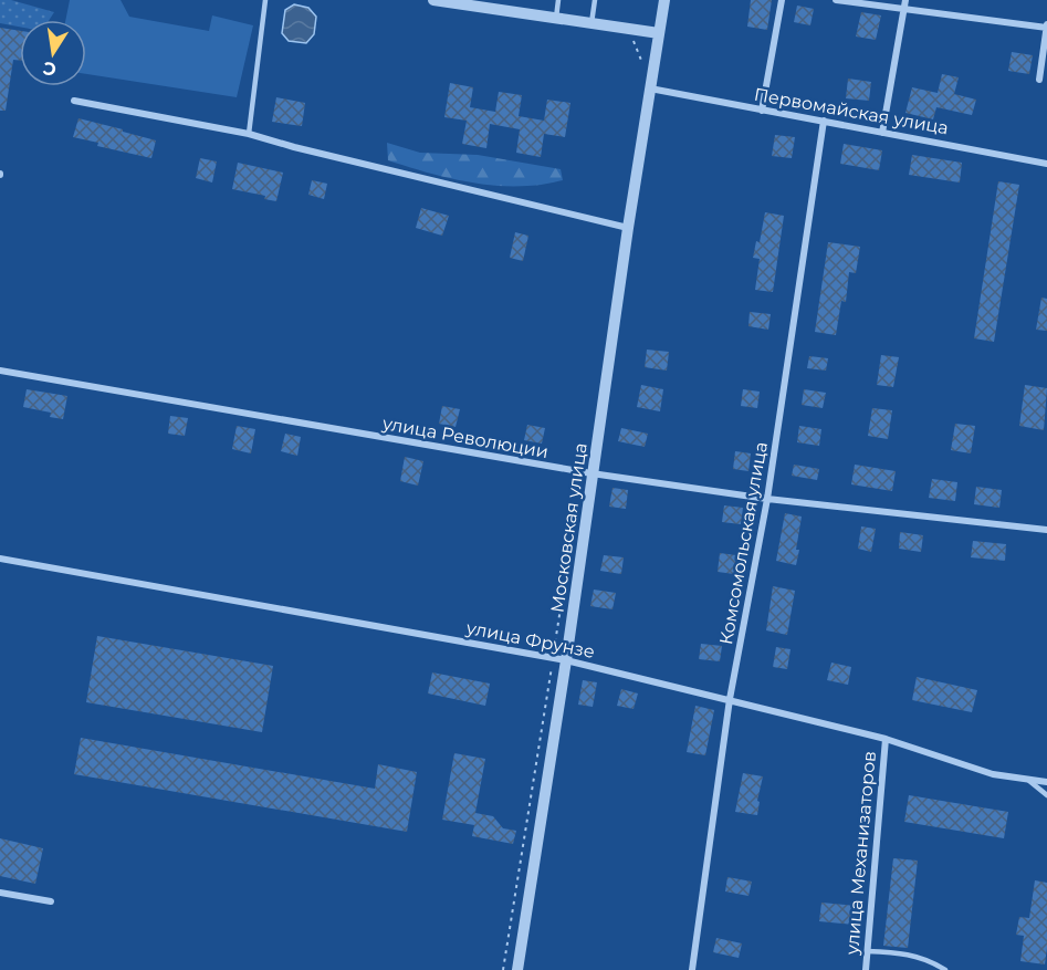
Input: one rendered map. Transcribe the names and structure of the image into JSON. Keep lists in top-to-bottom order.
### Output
{
  "streets": {
    "street": [
      "Первомайская улица",
      "улица Революции",
      "Московская улица",
      "Комсомольская улица",
      "улица Фрунзе",
      "улица Механизаторов"
    ]
  },
  "crossings": [
    ["Первомайская улица", "Московская улица"],
    ["Первомайская улица", "Комсомольская улица"],
    ["улица Революции", "Московская улица"],
    ["улица Революции", "Комсомольская улица"],
    ["Московская улица", "улица Фрунзе"],
    ["Комсомольская улица", "улица Фрунзе"],
    ["улица Фрунзе", "улица Механизаторов"]
  ],
  "north": "bottom"
}
